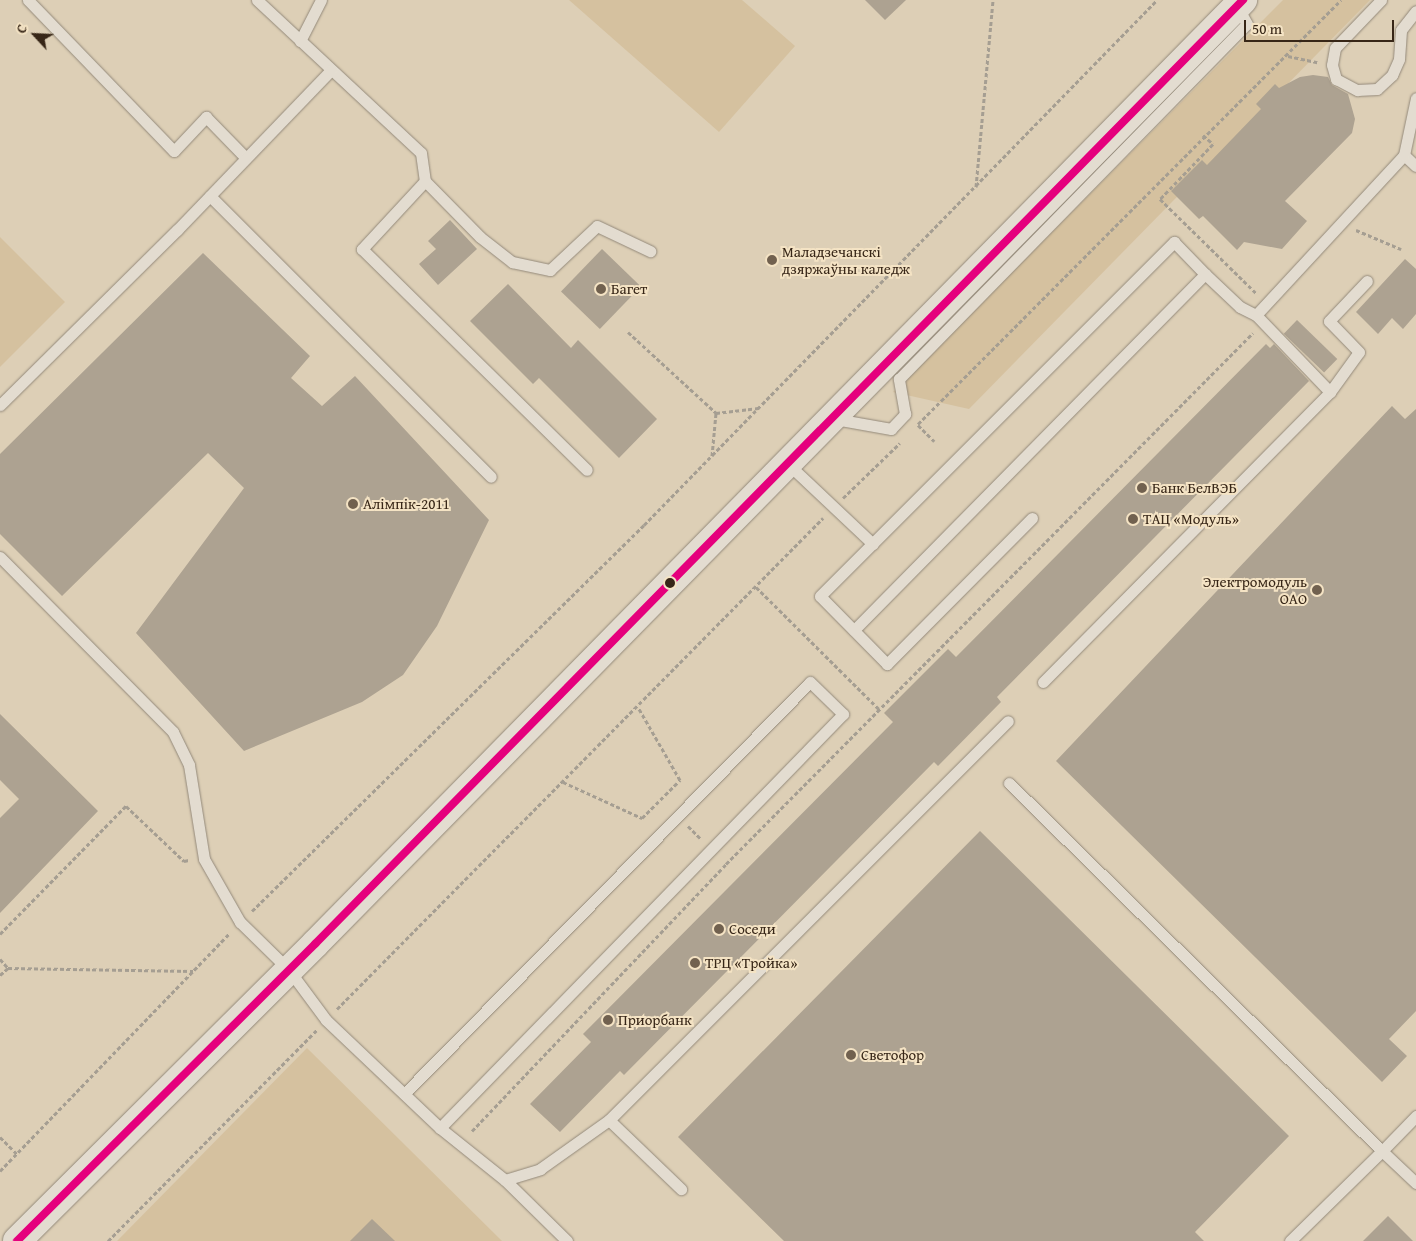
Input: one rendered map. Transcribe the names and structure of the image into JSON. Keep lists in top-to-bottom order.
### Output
{
  "places": [
    "Маладзечанскі дзяржаўны каледж",
    "Багет",
    "Банк БелВЭБ",
    "Алімпік-2011",
    "ТАЦ «Модуль»",
    "Электромодуль ОАО",
    "Соседи",
    "ТРЦ «Тройка»",
    "Приорбанк",
    "Светофор"
  ],
  "scale_bar": "50 m",
  "north": "top left"
}
